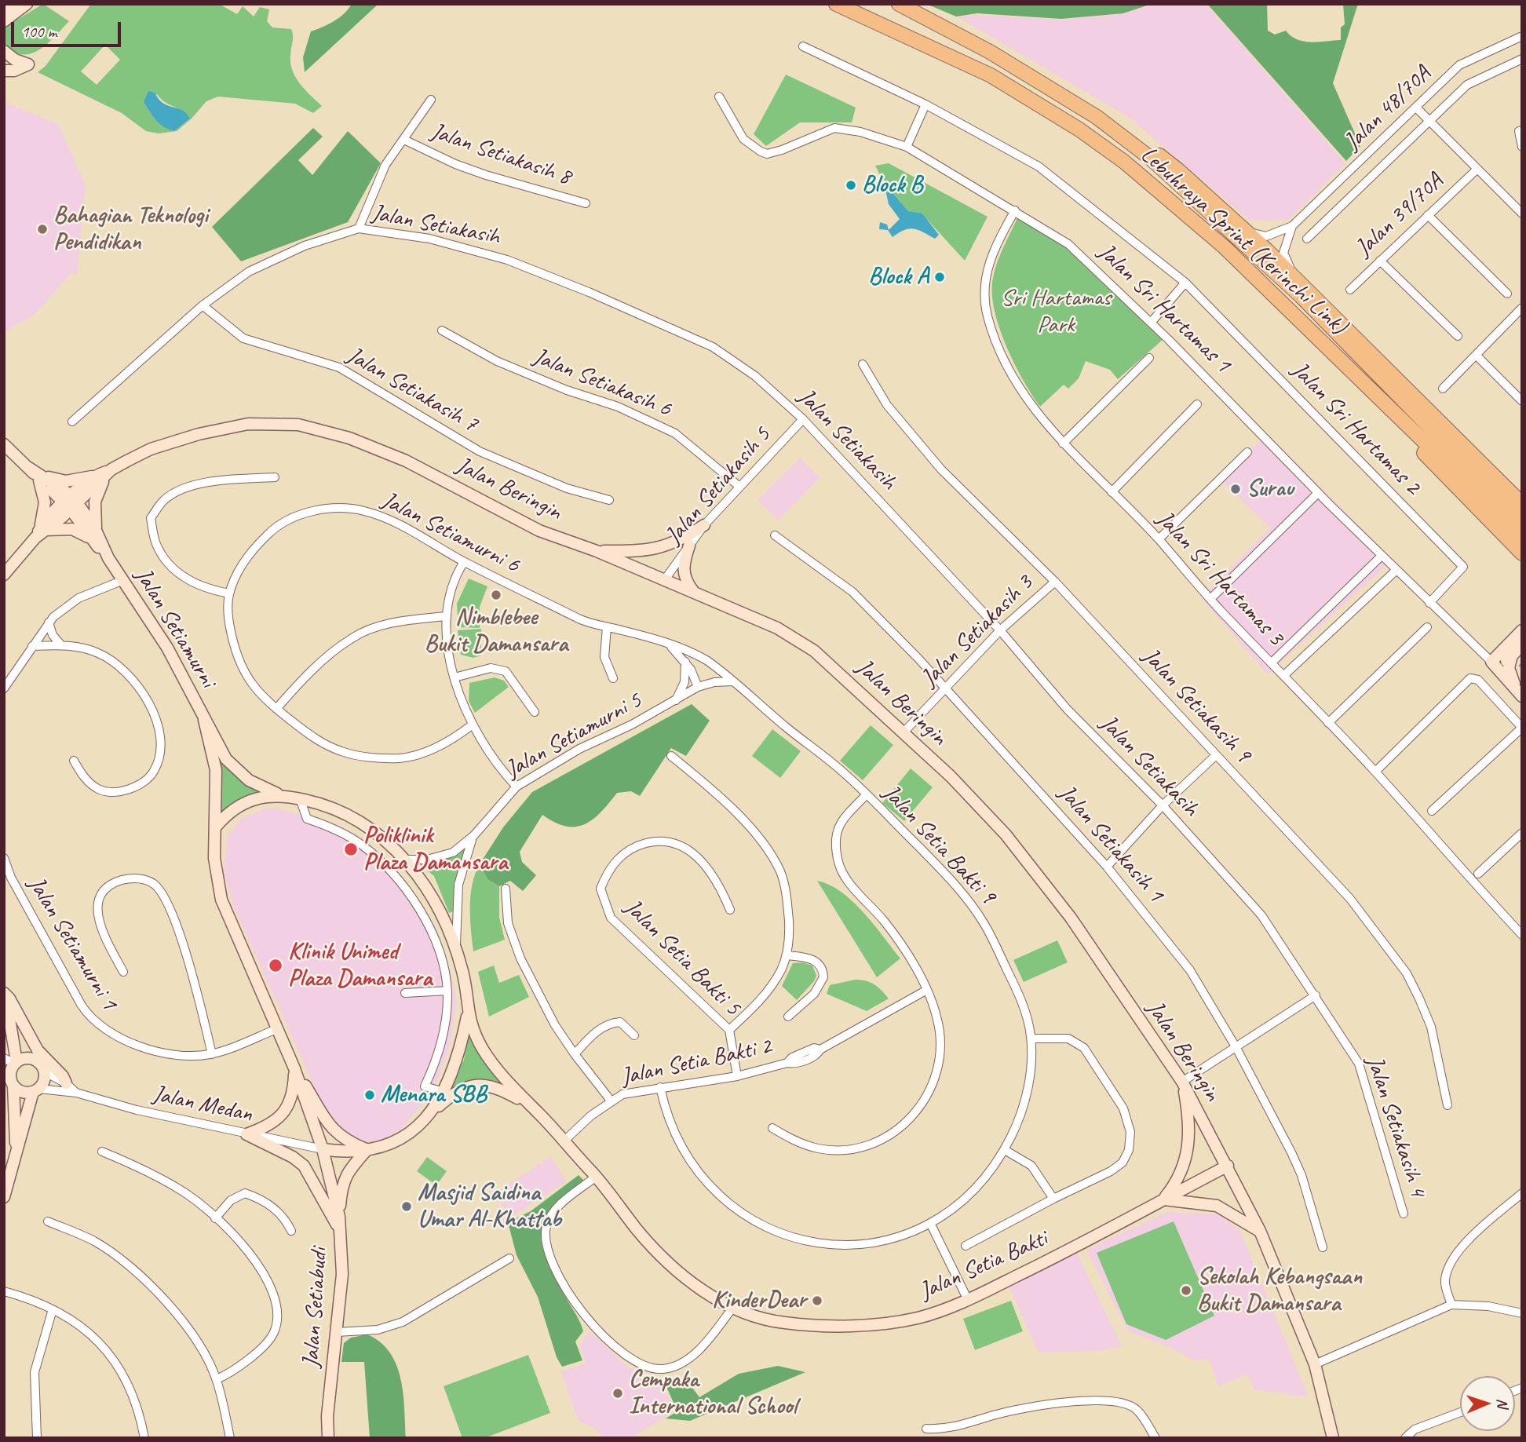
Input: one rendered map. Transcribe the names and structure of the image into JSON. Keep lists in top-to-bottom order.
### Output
{
  "streets": {
    "highway": ["Lebuhraya Sprint (Kerinchi Link)"],
    "street": [
      "Jalan 48/70A",
      "Jalan Setiakasih 8",
      "Jalan 39/70A",
      "Jalan Setiakasih",
      "Jalan Sri Hartamas 1",
      "Jalan Setiakasih 6",
      "Jalan Setiakasih 7",
      "Jalan Sri Hartamas 2",
      "Jalan Setiakasih 5",
      "Jalan Beringin",
      "Jalan Setiamurni 6",
      "Jalan Sri Hartamas 3",
      "Jalan Setiamurni",
      "Jalan Setiakasih 3",
      "Jalan Setiakasih 9",
      "Jalan Setiamurni 5",
      "Jalan Setiakasih 1",
      "Jalan Setia Bakti 9",
      "Jalan Setiamurni 1",
      "Jalan Setia Bakti 5",
      "Jalan Setia Bakti 2",
      "Jalan Medan",
      "Jalan Setiakasih 4",
      "Jalan Setia Bakti",
      "Jalan Setiabudi"
    ]
  },
  "crossings": [
    ["Jalan Setiakasih 8", "Jalan Setiakasih"],
    ["Jalan Setiakasih", "Jalan Setiakasih 7"],
    ["Jalan Setiakasih", "Jalan Setiakasih 5"],
    ["Jalan Setiakasih", "Jalan Setiakasih 3"],
    ["Jalan Setiakasih", "Jalan Setiakasih 4"],
    ["Jalan Sri Hartamas 1", "Jalan Sri Hartamas 2"],
    ["Jalan Sri Hartamas 1", "Jalan Sri Hartamas 3"],
    ["Jalan Setiakasih 6", "Jalan Setiakasih 5"],
    ["Jalan Setiakasih 5", "Jalan Beringin"],
    ["Jalan Beringin", "Jalan Setiamurni"],
    ["Jalan Beringin", "Jalan Setiakasih 3"],
    ["Jalan Beringin", "Jalan Setia Bakti"],
    ["Jalan Setiamurni 6", "Jalan Setiamurni 5"],
    ["Jalan Setiamurni 6", "Jalan Setia Bakti 9"],
    ["Jalan Setiamurni", "Jalan Setiamurni 5"],
    ["Jalan Setiamurni", "Jalan Setia Bakti"],
    ["Jalan Setiakasih 3", "Jalan Setiakasih 9"],
    ["Jalan Setiakasih 3", "Jalan Setiakasih 1"],
    ["Jalan Setiamurni 5", "Jalan Setia Bakti 9"],
    ["Jalan Setia Bakti 9", "Jalan Setia Bakti 2"],
    ["Jalan Setia Bakti 5", "Jalan Setia Bakti 2"],
    ["Jalan Setia Bakti 2", "Jalan Setia Bakti"],
    ["Jalan Medan", "Jalan Setia Bakti"],
    ["Jalan Medan", "Jalan Setiabudi"],
    ["Jalan Setia Bakti", "Jalan Setiabudi"]
  ],
  "parks": ["Sri Hartamas Park"],
  "places": [
    "Block B",
    "Bahagian Teknologi Pendidikan",
    "Block A",
    "Surau",
    "Nimblebee Bukit Damansara",
    "Poliklinik Plaza Damansara",
    "Klinik Unimed Plaza Damansara",
    "Menara SBB",
    "Masjid Saidina Umar Al-Khattab",
    "Sekolah Kebangsaan Bukit Damansara",
    "KinderDear",
    "Cempaka International School"
  ],
  "scale_bar": "100 m",
  "north": "right"
}
